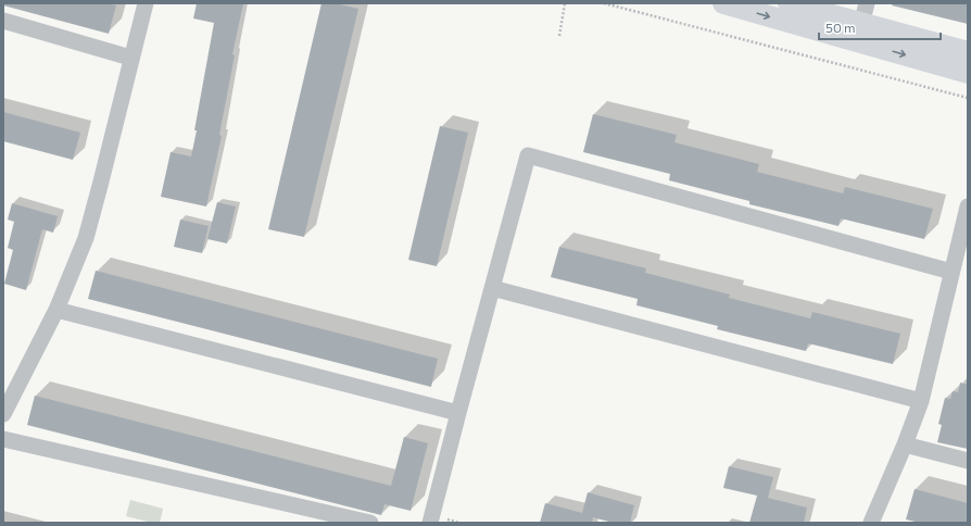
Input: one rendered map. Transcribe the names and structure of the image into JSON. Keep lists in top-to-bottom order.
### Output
{
  "scale_bar": "50 m"
}
